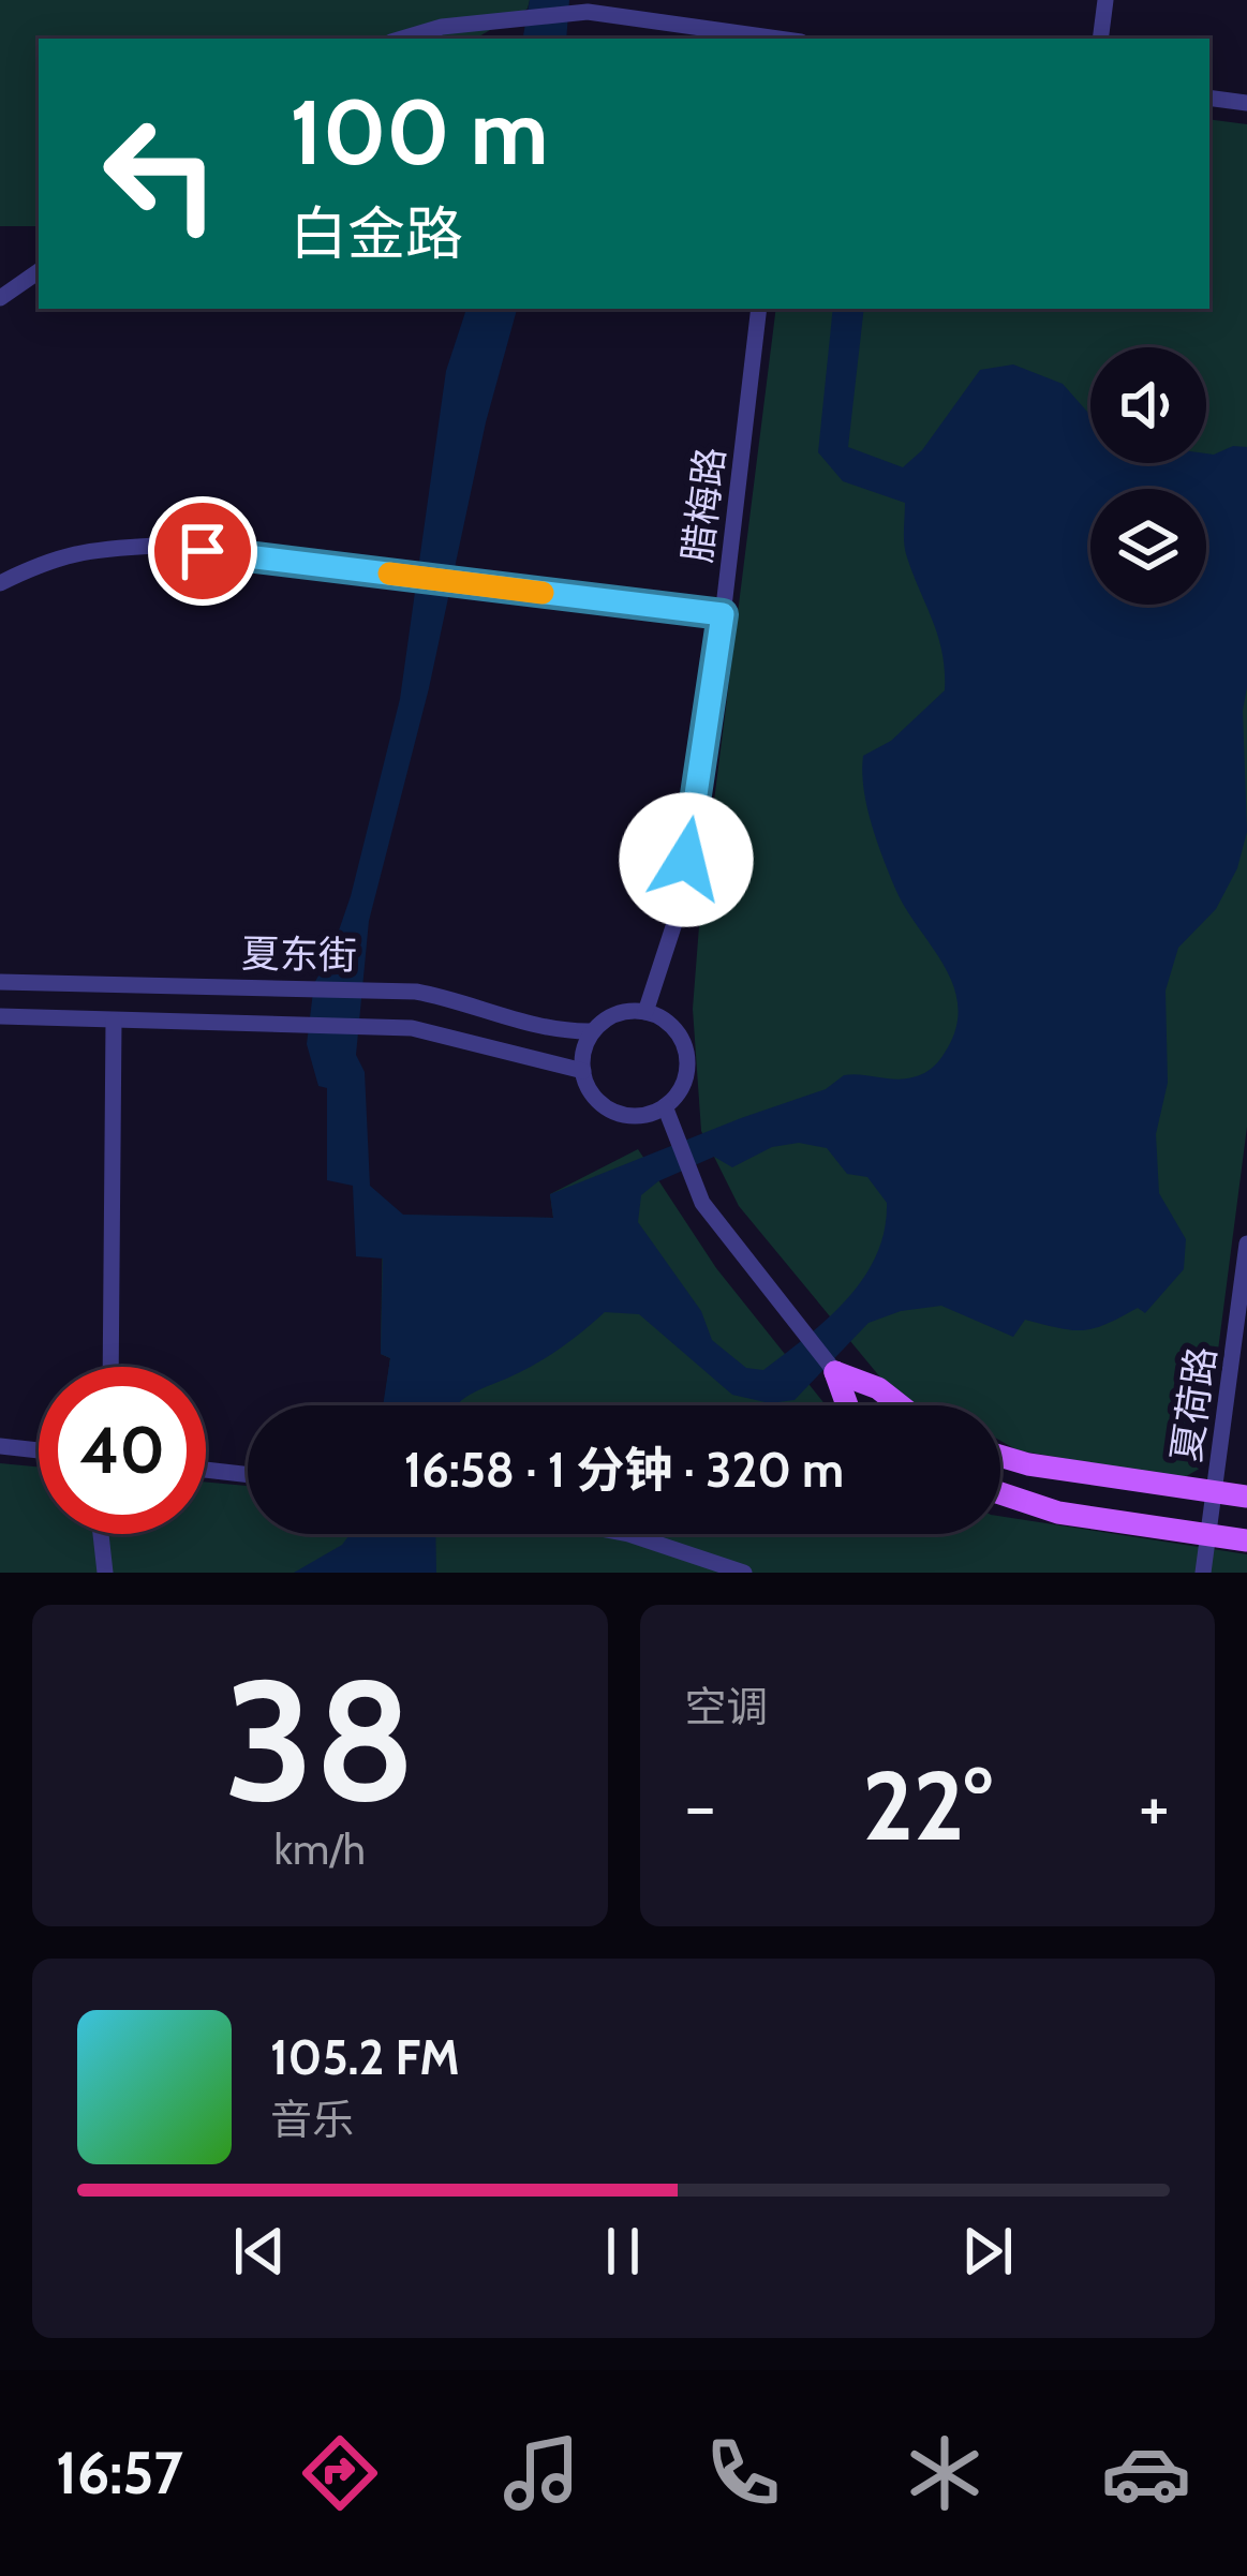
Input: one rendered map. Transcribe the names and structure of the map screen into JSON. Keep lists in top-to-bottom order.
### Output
{
  "streets": {
    "street": ["腊梅路", "夏东街", "夏荷路"]
  },
  "crossings": [
    ["腊梅路", "夏东街"]
  ],
  "page": {
    "turn": ["100 m", "白金路"],
    "limit": "40",
    "trip": "16:58 · 1 分钟 · 320 m",
    "tile": [
      ["38", "km/h"],
      "空调"
    ],
    "heat": ["−", "22°", "+"],
    "song": ["105.2 FM", "音乐"],
    "tabs": "16:57"
  }
}
